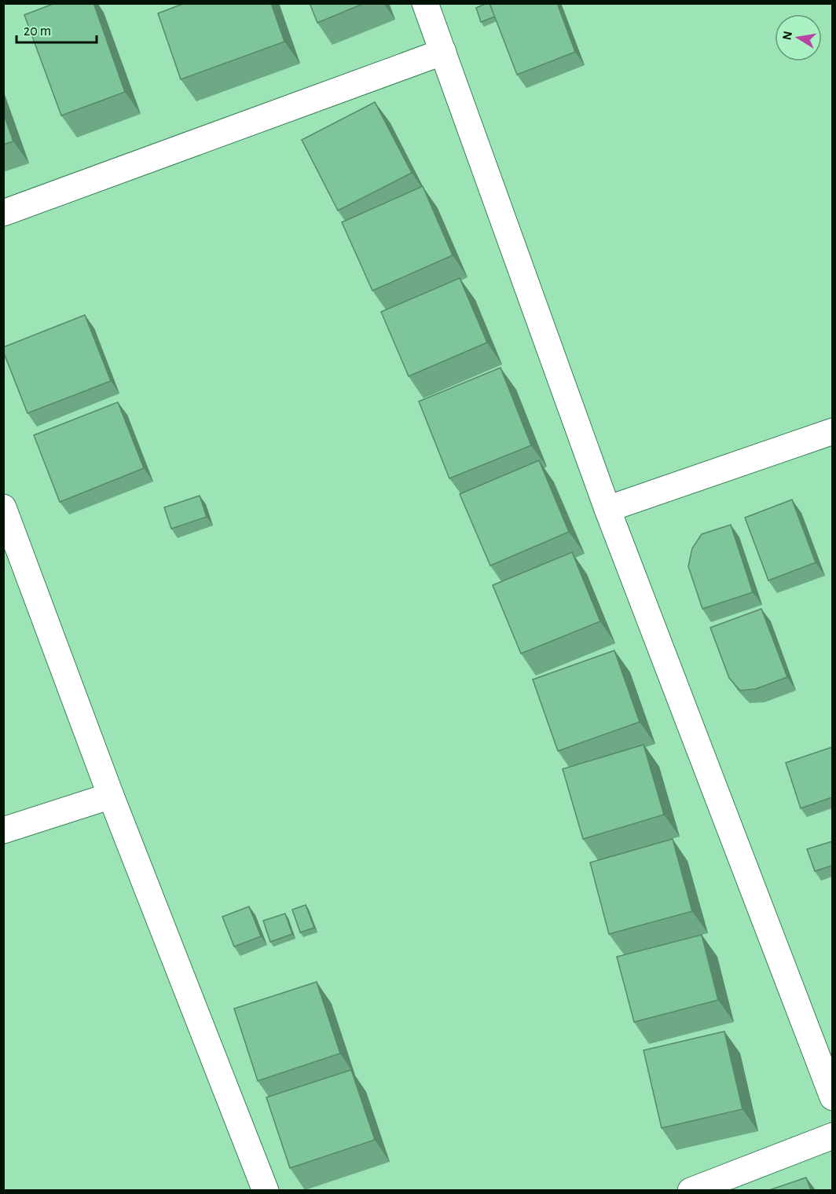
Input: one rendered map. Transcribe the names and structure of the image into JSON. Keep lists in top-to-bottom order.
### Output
{
  "scale_bar": "20 m",
  "north": "left"
}
